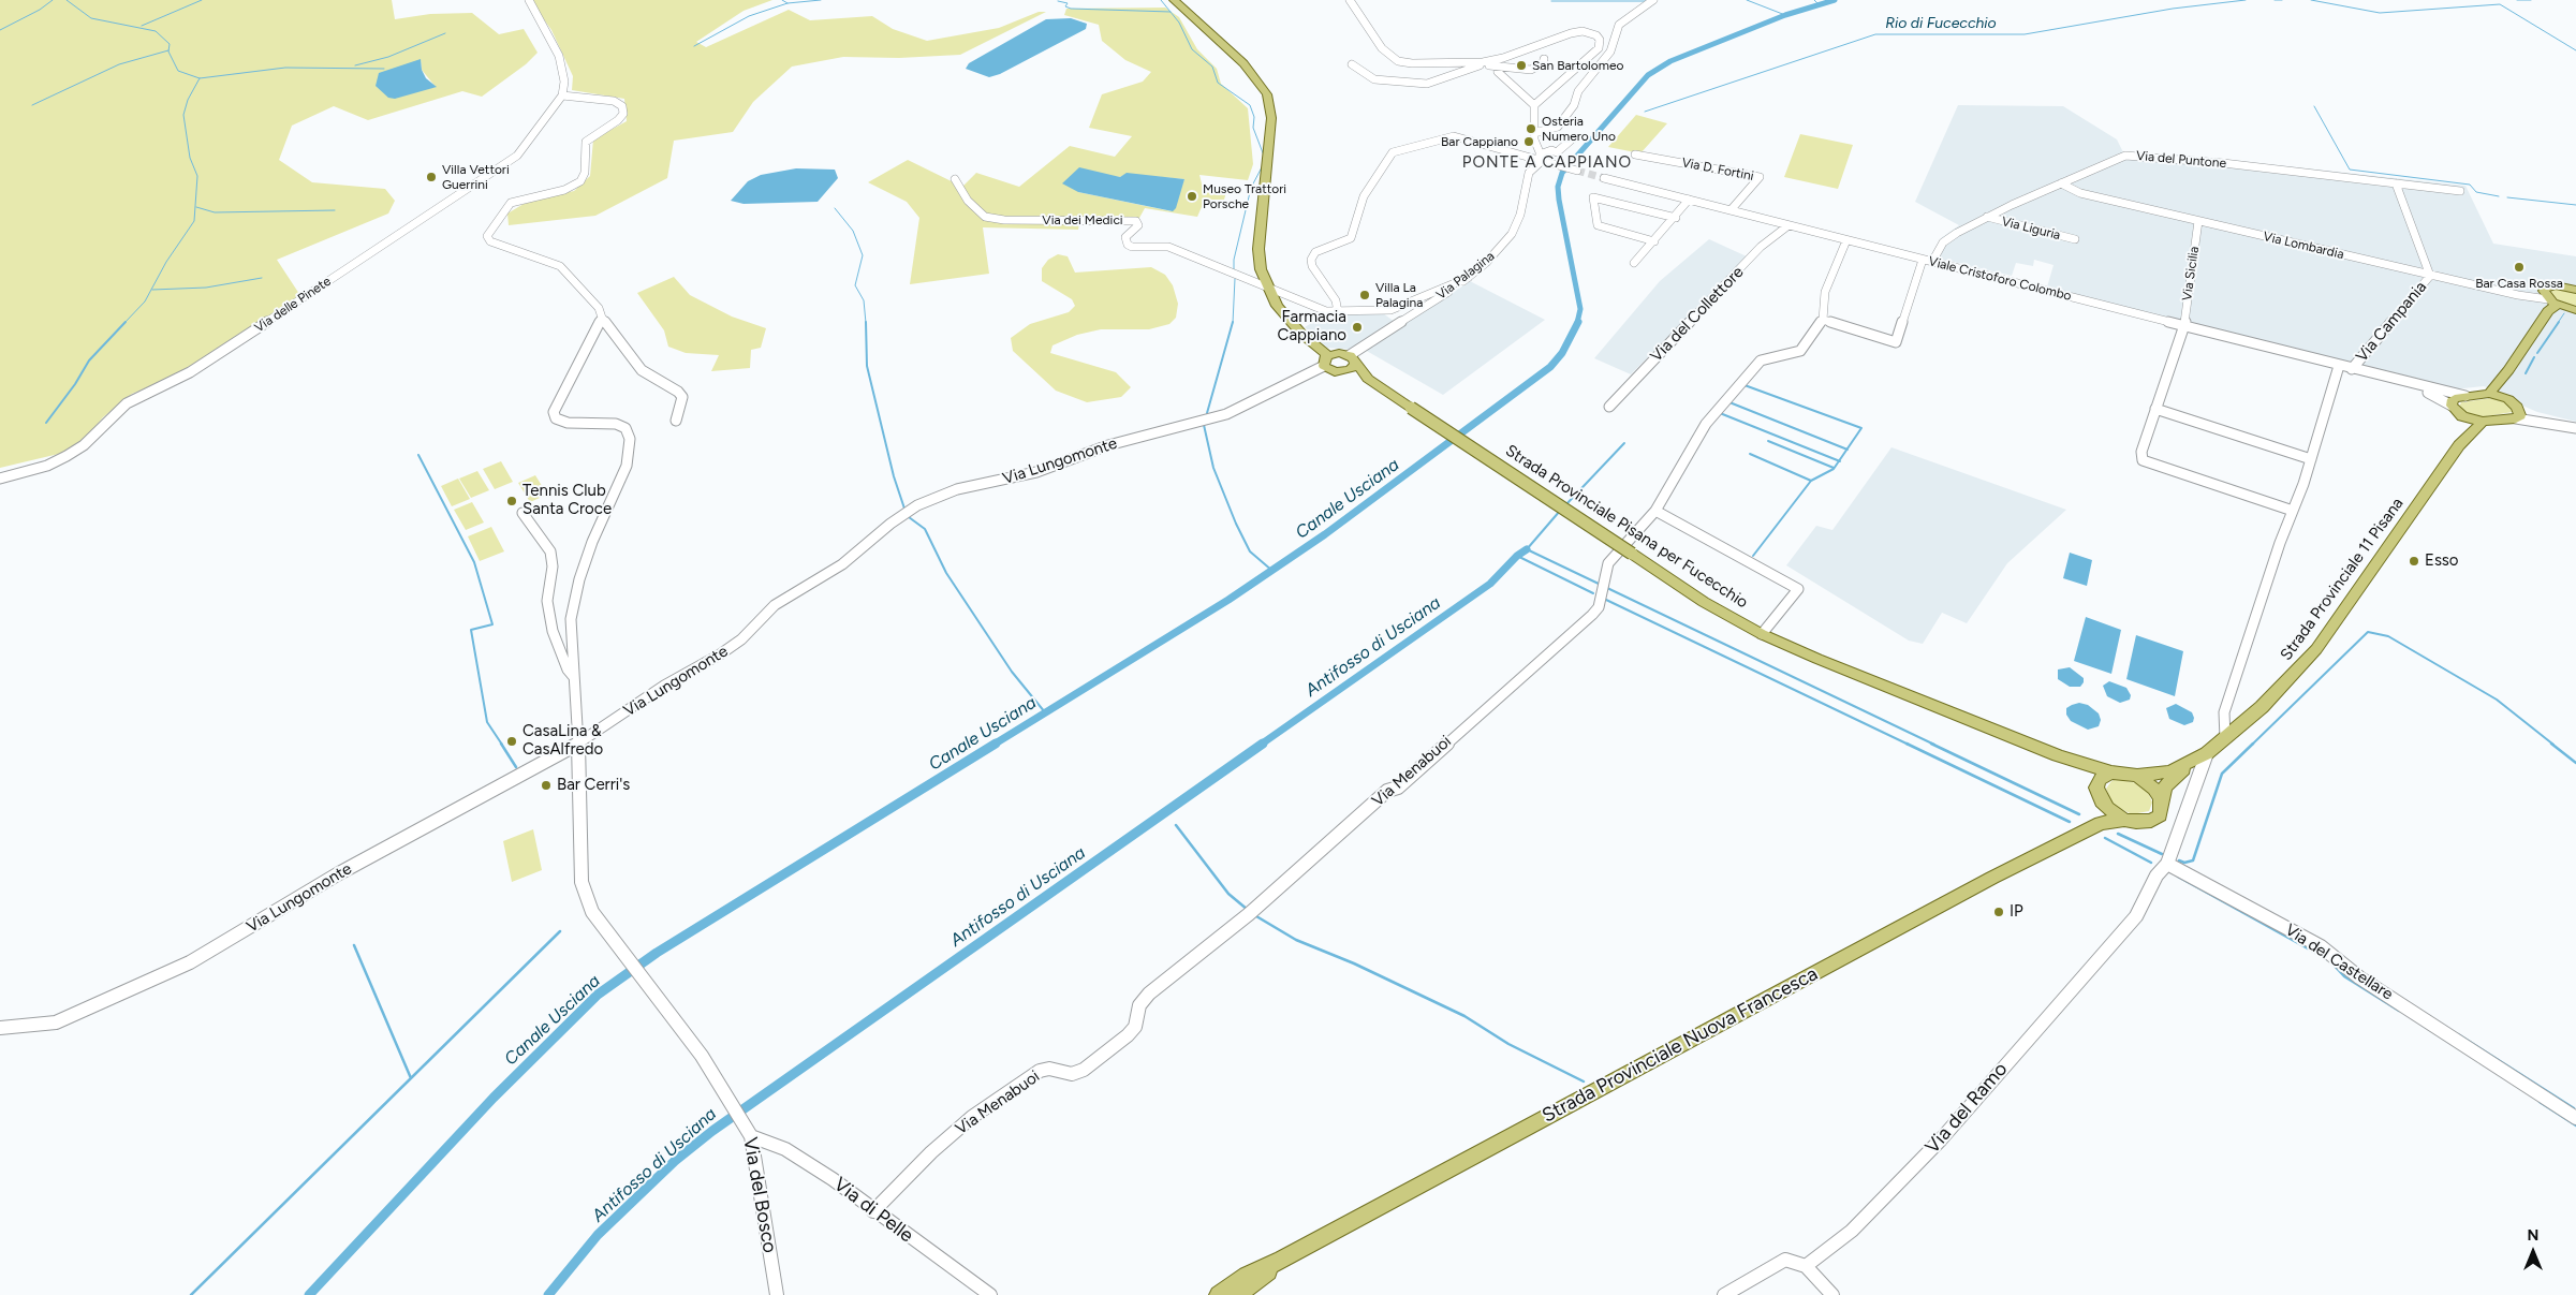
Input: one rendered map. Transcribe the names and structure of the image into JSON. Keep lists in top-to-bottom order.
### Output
{
  "streets": {
    "main road": ["Strada Provinciale Pisana per Fucecchio", "Strada Provinciale 11 Pisana", "Strada Provinciale Nuova Francesca"],
    "street": [
      "Via del Puntone",
      "Via D. Fortini",
      "Via dei Medici",
      "Via Liguria",
      "Via Lombardia",
      "Via Sicilia",
      "Via Palagina",
      "Viale Cristoforo Colombo",
      "Via delle Pinete",
      "Via del Collettore",
      "Via Campania",
      "Via Lungomonte",
      "Via Menabuoi",
      "Via del Castellare",
      "Via del Ramo",
      "Via del Bosco",
      "Via di Pelle"
    ]
  },
  "crossings": [
    ["Via del Puntone", "Via Liguria"],
    ["Via del Puntone", "Via Lombardia"],
    ["Via del Puntone", "Viale Cristoforo Colombo"],
    ["Via D. Fortini", "Viale Cristoforo Colombo"],
    ["Via dei Medici", "Via Palagina"],
    ["Via dei Medici", "Strada Provinciale Pisana per Fucecchio"],
    ["Via Lombardia", "Via Sicilia"],
    ["Via Lombardia", "Via Campania"],
    ["Via Sicilia", "Viale Cristoforo Colombo"],
    ["Via Palagina", "Via Lungomonte"],
    ["Via Palagina", "Strada Provinciale Pisana per Fucecchio"],
    ["Viale Cristoforo Colombo", "Via del Collettore"],
    ["Viale Cristoforo Colombo", "Via Campania"],
    ["Via Lungomonte", "Strada Provinciale Pisana per Fucecchio"],
    ["Via Lungomonte", "Via del Bosco"],
    ["Strada Provinciale Pisana per Fucecchio", "Strada Provinciale 11 Pisana"],
    ["Strada Provinciale Pisana per Fucecchio", "Strada Provinciale Nuova Francesca"],
    ["Strada Provinciale 11 Pisana", "Strada Provinciale Nuova Francesca"],
    ["Via Menabuoi", "Via di Pelle"],
    ["Via del Castellare", "Via del Ramo"],
    ["Via del Bosco", "Via di Pelle"]
  ],
  "districts": ["PONTE A CAPPIANO"],
  "water": ["Rio di Fucecchio", "Canale Usciana", "Antifosso di Usciana"],
  "places": [
    "San Bartolomeo",
    "Osteria Numero Uno",
    "Bar Cappiano",
    "Villa Vettori Guerrini",
    "Museo Trattori Porsche",
    "Bar Casa Rossa",
    "Villa La Palagina",
    "Farmacia Cappiano",
    "Tennis Club Santa Croce",
    "Esso",
    "CasaLina & CasAlfredo",
    "Bar Cerri's",
    "IP"
  ],
  "north": "top"
}
